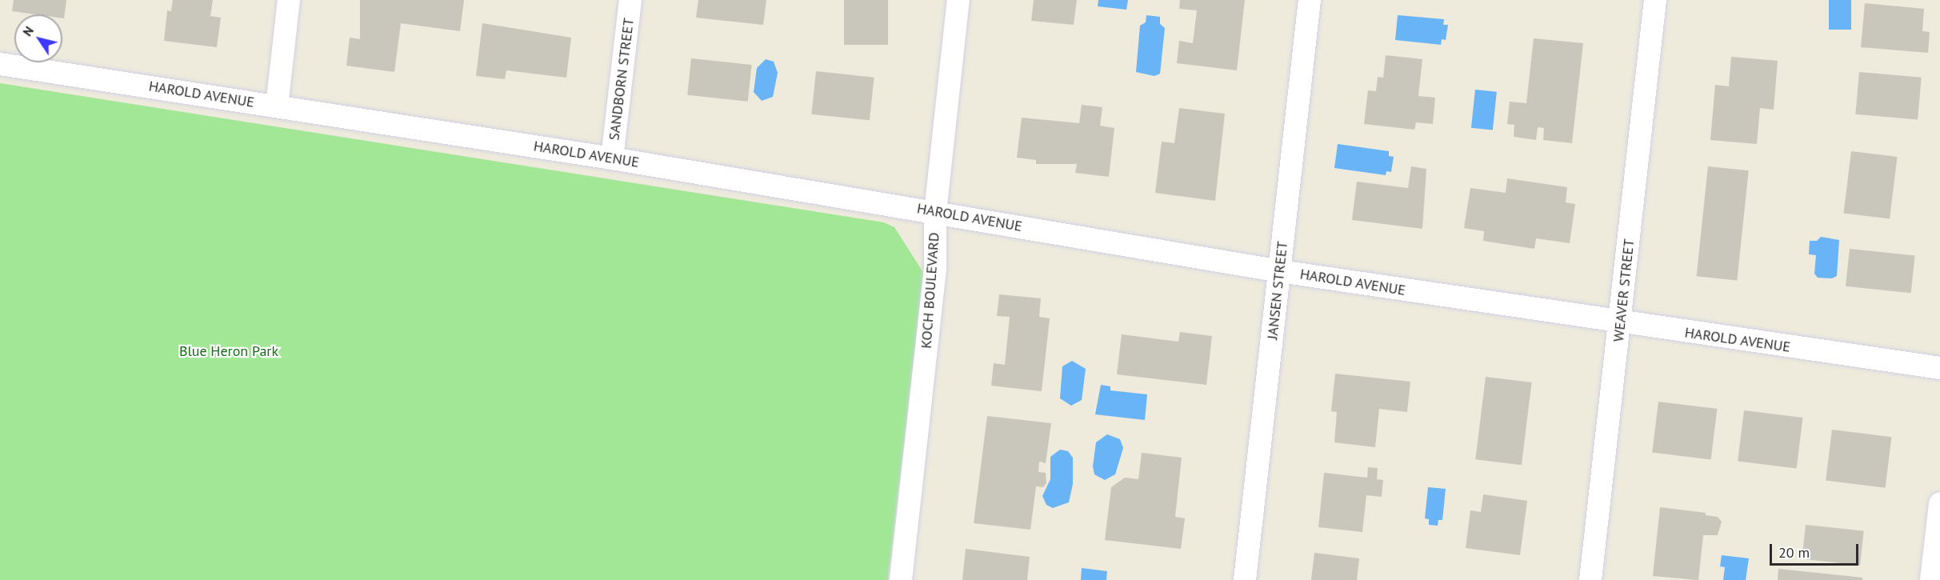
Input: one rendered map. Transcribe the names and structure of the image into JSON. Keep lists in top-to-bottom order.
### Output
{
  "streets": {
    "street": [
      "SANDBORN STREET",
      "HAROLD AVENUE",
      "KOCH BOULEVARD",
      "JANSEN STREET",
      "WEAVER STREET"
    ]
  },
  "crossings": [
    ["SANDBORN STREET", "HAROLD AVENUE"],
    ["HAROLD AVENUE", "KOCH BOULEVARD"],
    ["HAROLD AVENUE", "JANSEN STREET"],
    ["HAROLD AVENUE", "WEAVER STREET"]
  ],
  "parks": ["Blue Heron Park"],
  "scale_bar": "20 m",
  "north": "top left"
}
